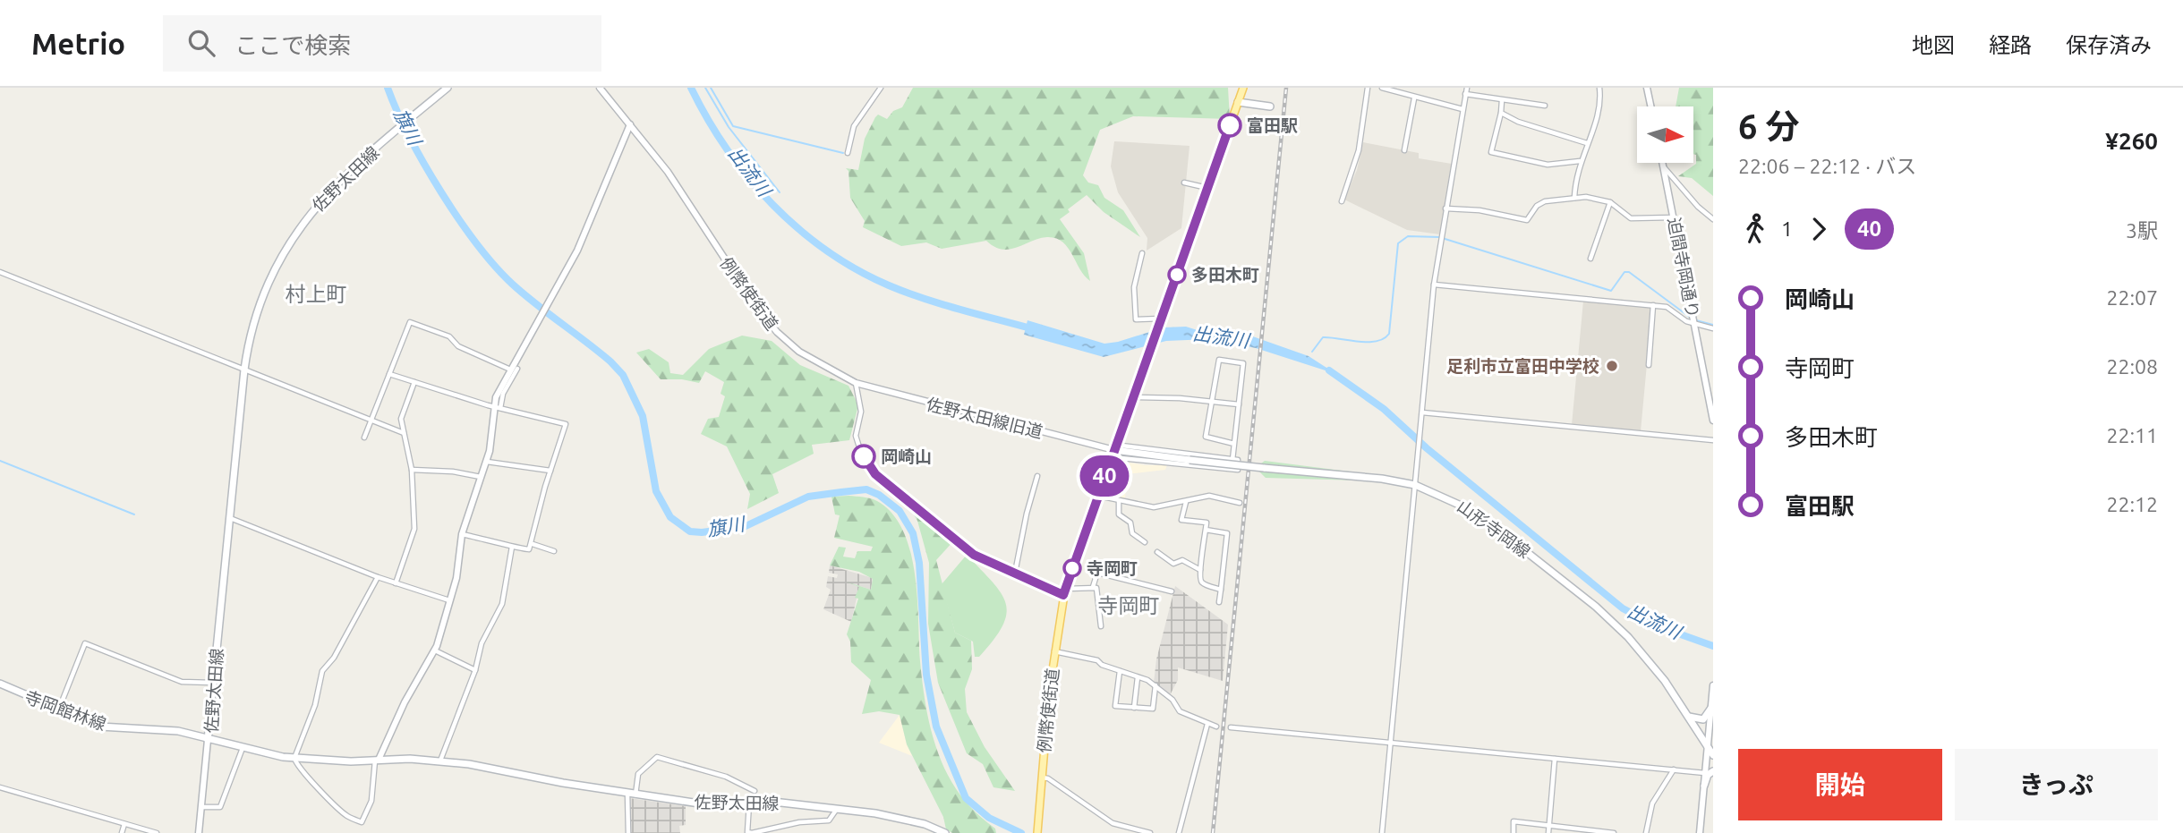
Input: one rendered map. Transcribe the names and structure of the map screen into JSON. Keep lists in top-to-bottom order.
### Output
{
  "streets": {
    "main road": [
      "佐野太田線",
      "例幣使街道",
      "山形寺岡線",
      "寺岡館林線"
    ],
    "street": ["迫間寺岡通り", "佐野太田線旧道"]
  },
  "crossings": [
    ["佐野太田線", "寺岡館林線"],
    ["例幣使街道", "佐野太田線旧道"],
    ["例幣使街道", "山形寺岡線"],
    ["佐野太田線旧道", "山形寺岡線"]
  ],
  "districts": ["村上町", "寺岡町"],
  "water": ["旗川", "出流川"],
  "places": [
    "富田駅",
    "多田木町",
    "足利市立富田中学校",
    "岡崎山",
    "寺岡町"
  ],
  "lines": ["bus line 40"],
  "north": "right",
  "page": {
    "header": "Metrio",
    "search": "ここで検索",
    "nav": ["地図", "経路", "保存済み"],
    "on_map": "40",
    "heading": ["6 分", "22:06 – 22:12 · バス", "¥260"],
    "legs": ["1", "40", "3駅"],
    "list": [
      {
        "name": "岡崎山",
        "value": "22:07"
      },
      {
        "name": "寺岡町",
        "value": "22:08"
      },
      {
        "name": "多田木町",
        "value": "22:11"
      },
      {
        "name": "富田駅",
        "value": "22:12"
      }
    ],
    "buttons": ["開始", "きっぷ"]
  }
}
